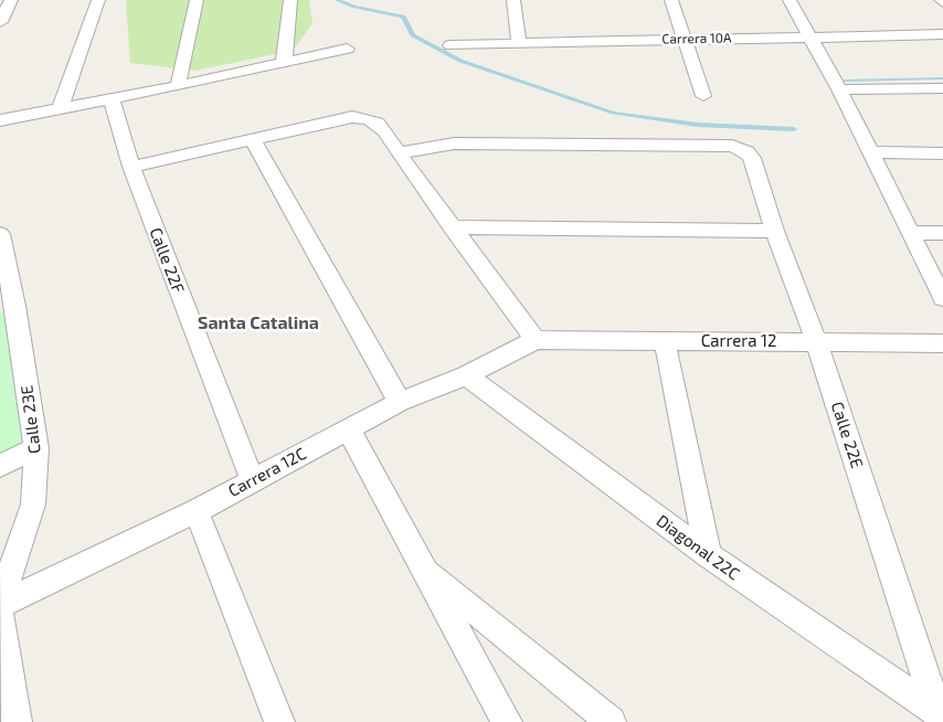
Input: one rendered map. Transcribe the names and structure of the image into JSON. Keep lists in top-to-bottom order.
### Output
{
  "streets": {
    "street": [
      "Carrera 10A",
      "Calle 22F",
      "Carrera 12",
      "Calle 23E",
      "Calle 22E",
      "Carrera 12C",
      "Diagonal 22C"
    ]
  },
  "crossings": [
    ["Calle 22F", "Carrera 12C"],
    ["Carrera 12", "Calle 22E"],
    ["Carrera 12", "Carrera 12C"],
    ["Calle 23E", "Carrera 12C"],
    ["Calle 22E", "Diagonal 22C"],
    ["Carrera 12C", "Diagonal 22C"]
  ],
  "districts": ["Santa Catalina"]
}
